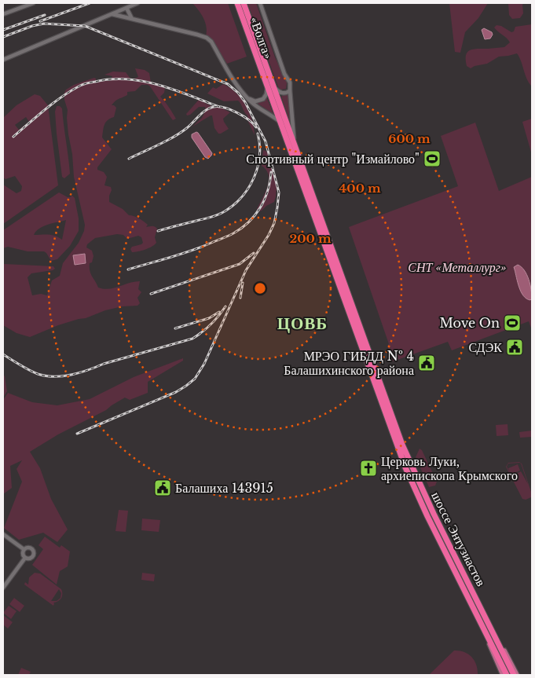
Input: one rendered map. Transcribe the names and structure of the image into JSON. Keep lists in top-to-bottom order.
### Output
{
  "streets": {
    "highway": ["«Волга»", "шоссе Энтузиастов"]
  },
  "crossings": [
    ["«Волга»", "шоссе Энтузиастов"]
  ],
  "districts": ["ЦОВБ"],
  "parks": ["СНТ «Металлург»"],
  "places": {
    "sports": ["Спортивный центр \"Измайлово\"", "Move On"],
    "public building": ["СДЭК", "МРЭО ГИБДД № 4 Балашихинского района", "Балашиха 143915"],
    "church": ["Церковь Луки, архиепископа Крымского"]
  },
  "rings": ["600 m", "400 m", "200 m"]
}
